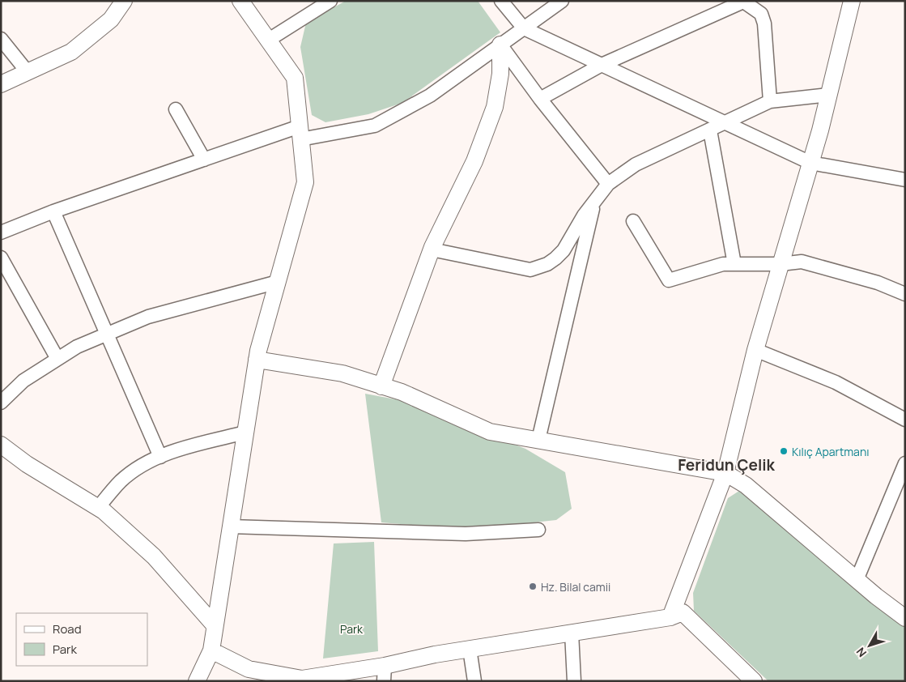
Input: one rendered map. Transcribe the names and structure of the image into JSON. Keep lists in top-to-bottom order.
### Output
{
  "districts": ["Feridun Çelik"],
  "parks": ["Park"],
  "places": ["Kılıç Apartmanı", "Hz. Bilal camii"],
  "legend": ["Road", "Park"],
  "north": "bottom left"
}
